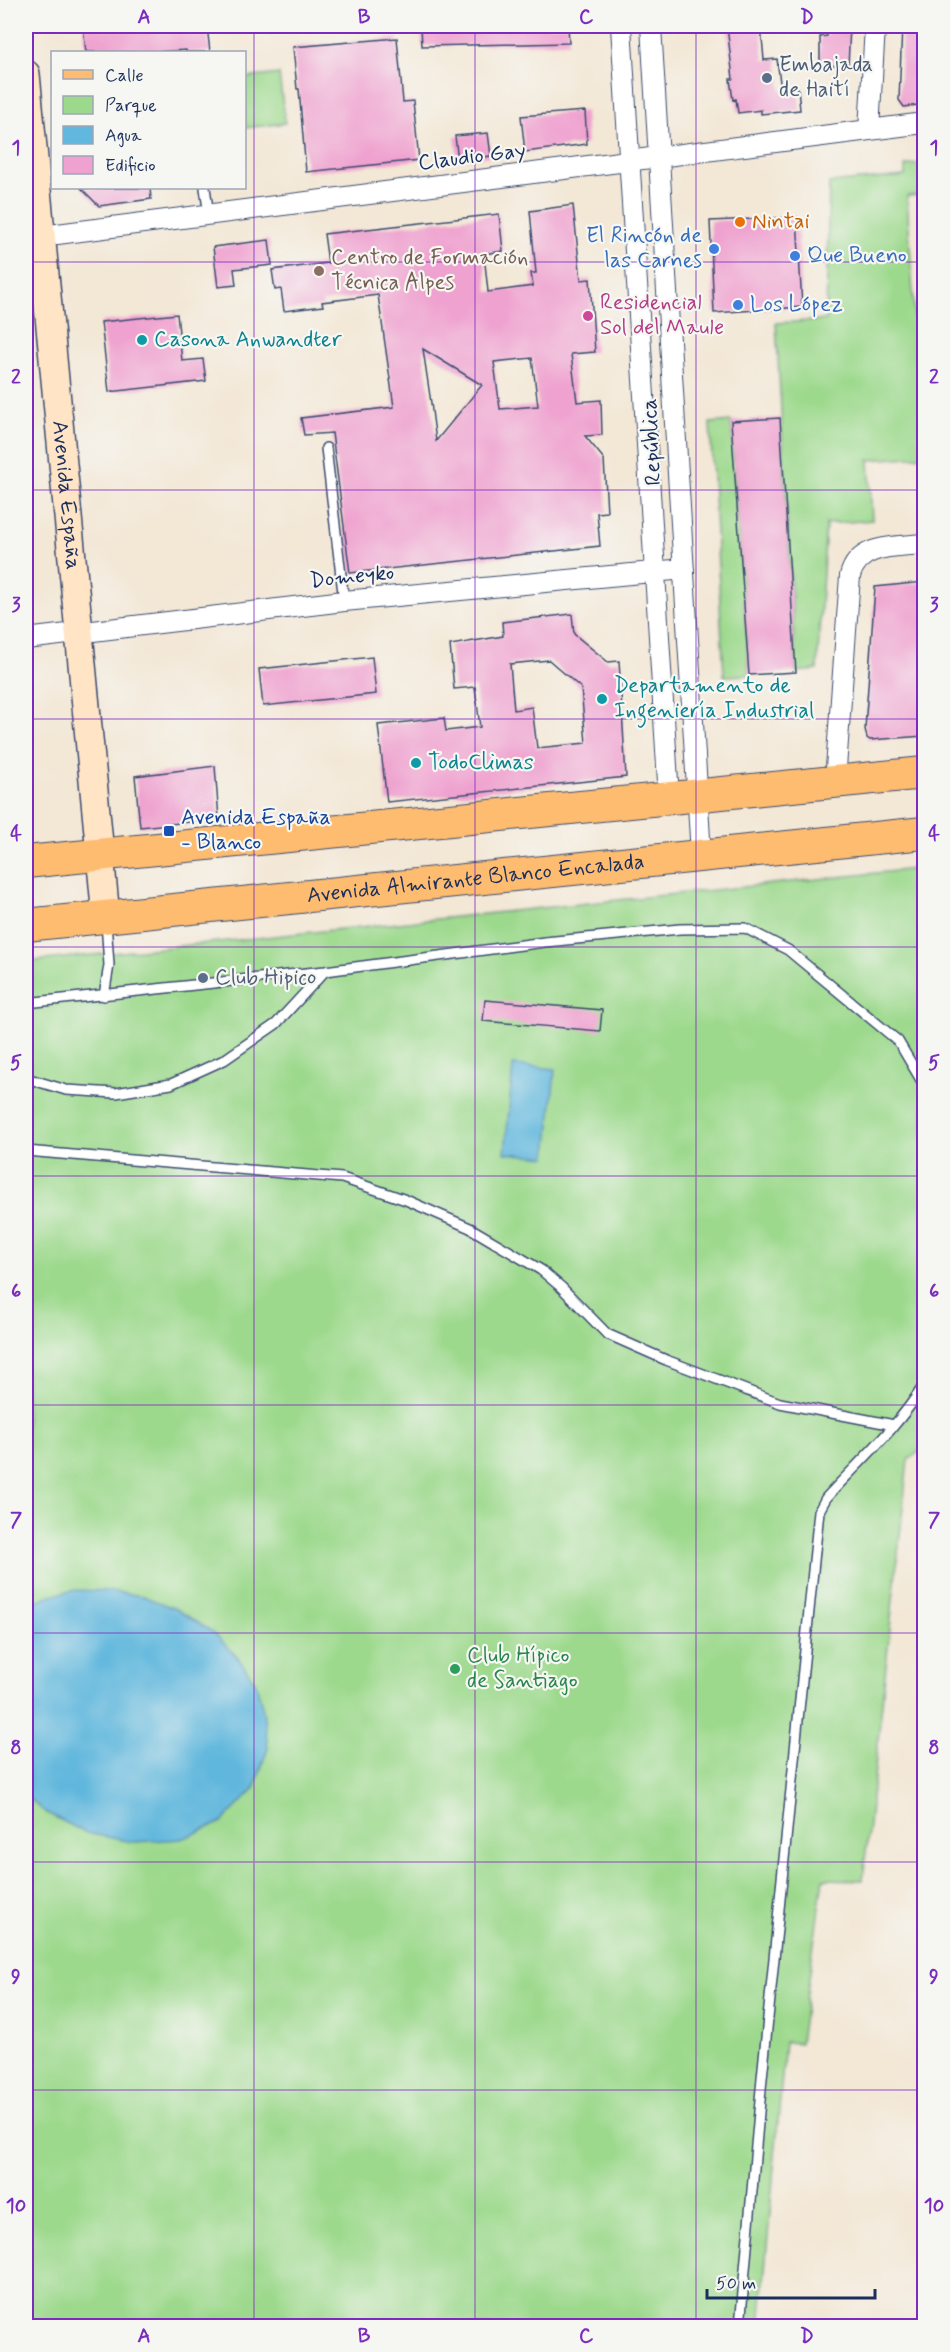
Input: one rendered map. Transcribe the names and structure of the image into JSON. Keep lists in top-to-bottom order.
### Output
{
  "streets": {
    "main road": ["Avenida Almirante Blanco Encalada"],
    "street": [
      "Claudio Gay",
      "República",
      "Avenida España",
      "Domeyko"
    ]
  },
  "crossings": [
    ["Claudio Gay", "República"],
    ["Claudio Gay", "Avenida España"],
    ["República", "Domeyko"],
    ["República", "Avenida Almirante Blanco Encalada"],
    ["Avenida España", "Domeyko"],
    ["Avenida España", "Avenida Almirante Blanco Encalada"]
  ],
  "places": {
    "other": [
      "Embajada de Haití",
      "Nintai",
      "El Rincón de las Carnes",
      "Que Bueno",
      "Centro de Formación Técnica Alpes",
      "Los López",
      "Residencial Sol del Maule",
      "Casona Anwandter",
      "Departamento de Ingeniería Industrial",
      "TodoClimas",
      "Club Hipico",
      "Club Hípico de Santiago"
    ],
    "transit": ["Avenida España - Blanco"]
  },
  "legend": [
    "Calle",
    "Parque",
    "Agua",
    "Edificio"
  ],
  "scale_bar": "50 m",
  "grid": {
    "columns": [
      "A",
      "B",
      "C",
      "D"
    ],
    "rows": [
      "1",
      "2",
      "3",
      "4",
      "5",
      "6",
      "7",
      "8",
      "9",
      "10"
    ]
  }
}
